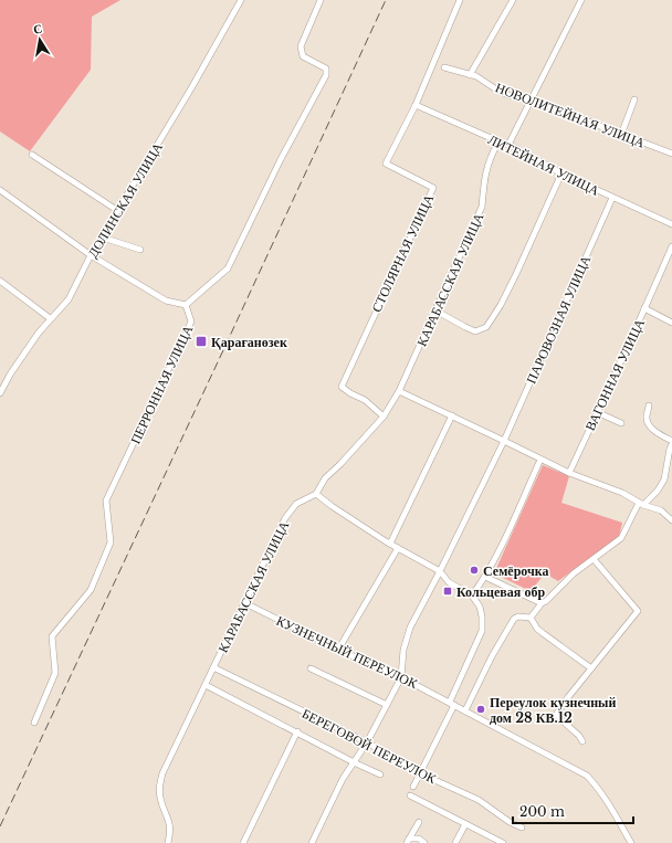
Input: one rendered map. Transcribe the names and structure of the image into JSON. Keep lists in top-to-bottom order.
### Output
{
  "streets": {
    "street": [
      "НОВОЛИТЕЙНАЯ УЛИЦА",
      "ЛИТЕЙНАЯ УЛИЦА",
      "ДОЛИНСКАЯ УЛИЦА",
      "СТОЛЯРНАЯ УЛИЦА",
      "КАРАБАССКАЯ УЛИЦА",
      "ПАРОВОЗНАЯ УЛИЦА",
      "ВАГОННАЯ УЛИЦА",
      "ПЕРРОННАЯ УЛИЦА",
      "КУЗНЕЧНЫЙ ПЕРЕУЛОК",
      "БЕРЕГОВОЙ ПЕРЕУЛОК"
    ]
  },
  "crossings": [
    ["ЛИТЕЙНАЯ УЛИЦА", "СТОЛЯРНАЯ УЛИЦА"],
    ["ЛИТЕЙНАЯ УЛИЦА", "КАРАБАССКАЯ УЛИЦА"],
    ["ЛИТЕЙНАЯ УЛИЦА", "ПАРОВОЗНАЯ УЛИЦА"],
    ["СТОЛЯРНАЯ УЛИЦА", "КАРАБАССКАЯ УЛИЦА"],
    ["КАРАБАССКАЯ УЛИЦА", "КУЗНЕЧНЫЙ ПЕРЕУЛОК"],
    ["КАРАБАССКАЯ УЛИЦА", "БЕРЕГОВОЙ ПЕРЕУЛОК"]
  ],
  "places": {
    "transit": ["Қарағанөзек", "Кольцевая обр"],
    "other": ["Семёрочка", "Переулок кузнечный дом 28 КВ.12"]
  },
  "scale_bar": "200 m",
  "north": "top"
}
